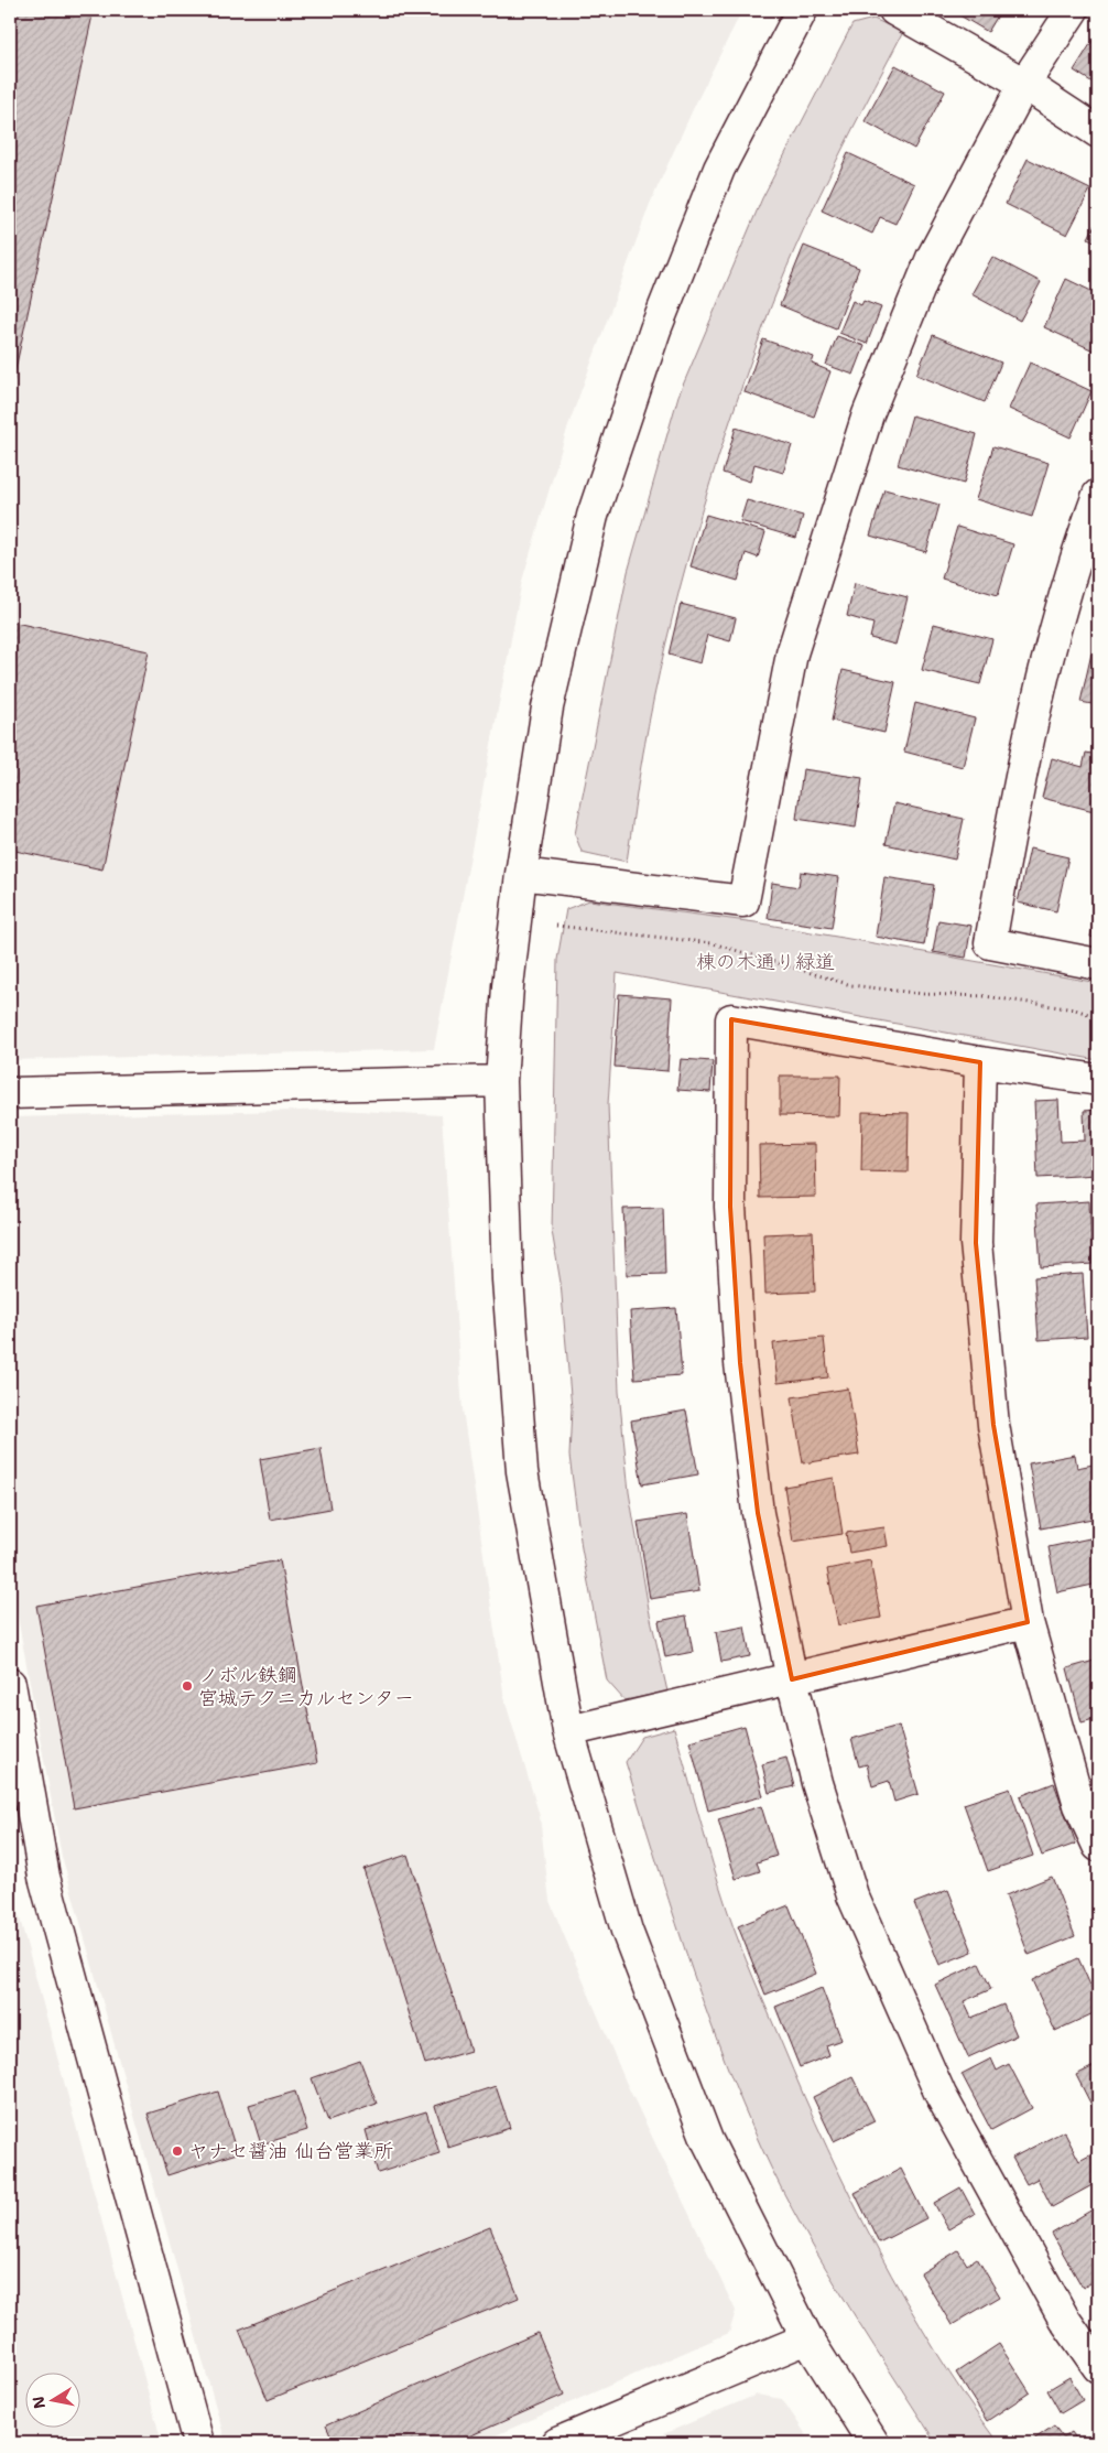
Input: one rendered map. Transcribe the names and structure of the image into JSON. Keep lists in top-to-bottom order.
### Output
{
  "parks": ["棟の木通り緑道"],
  "places": ["ノボル鉄鋼 宮城テクニカルセンター", "ヤナセ醤油 仙台営業所"],
  "north": "left"
}
